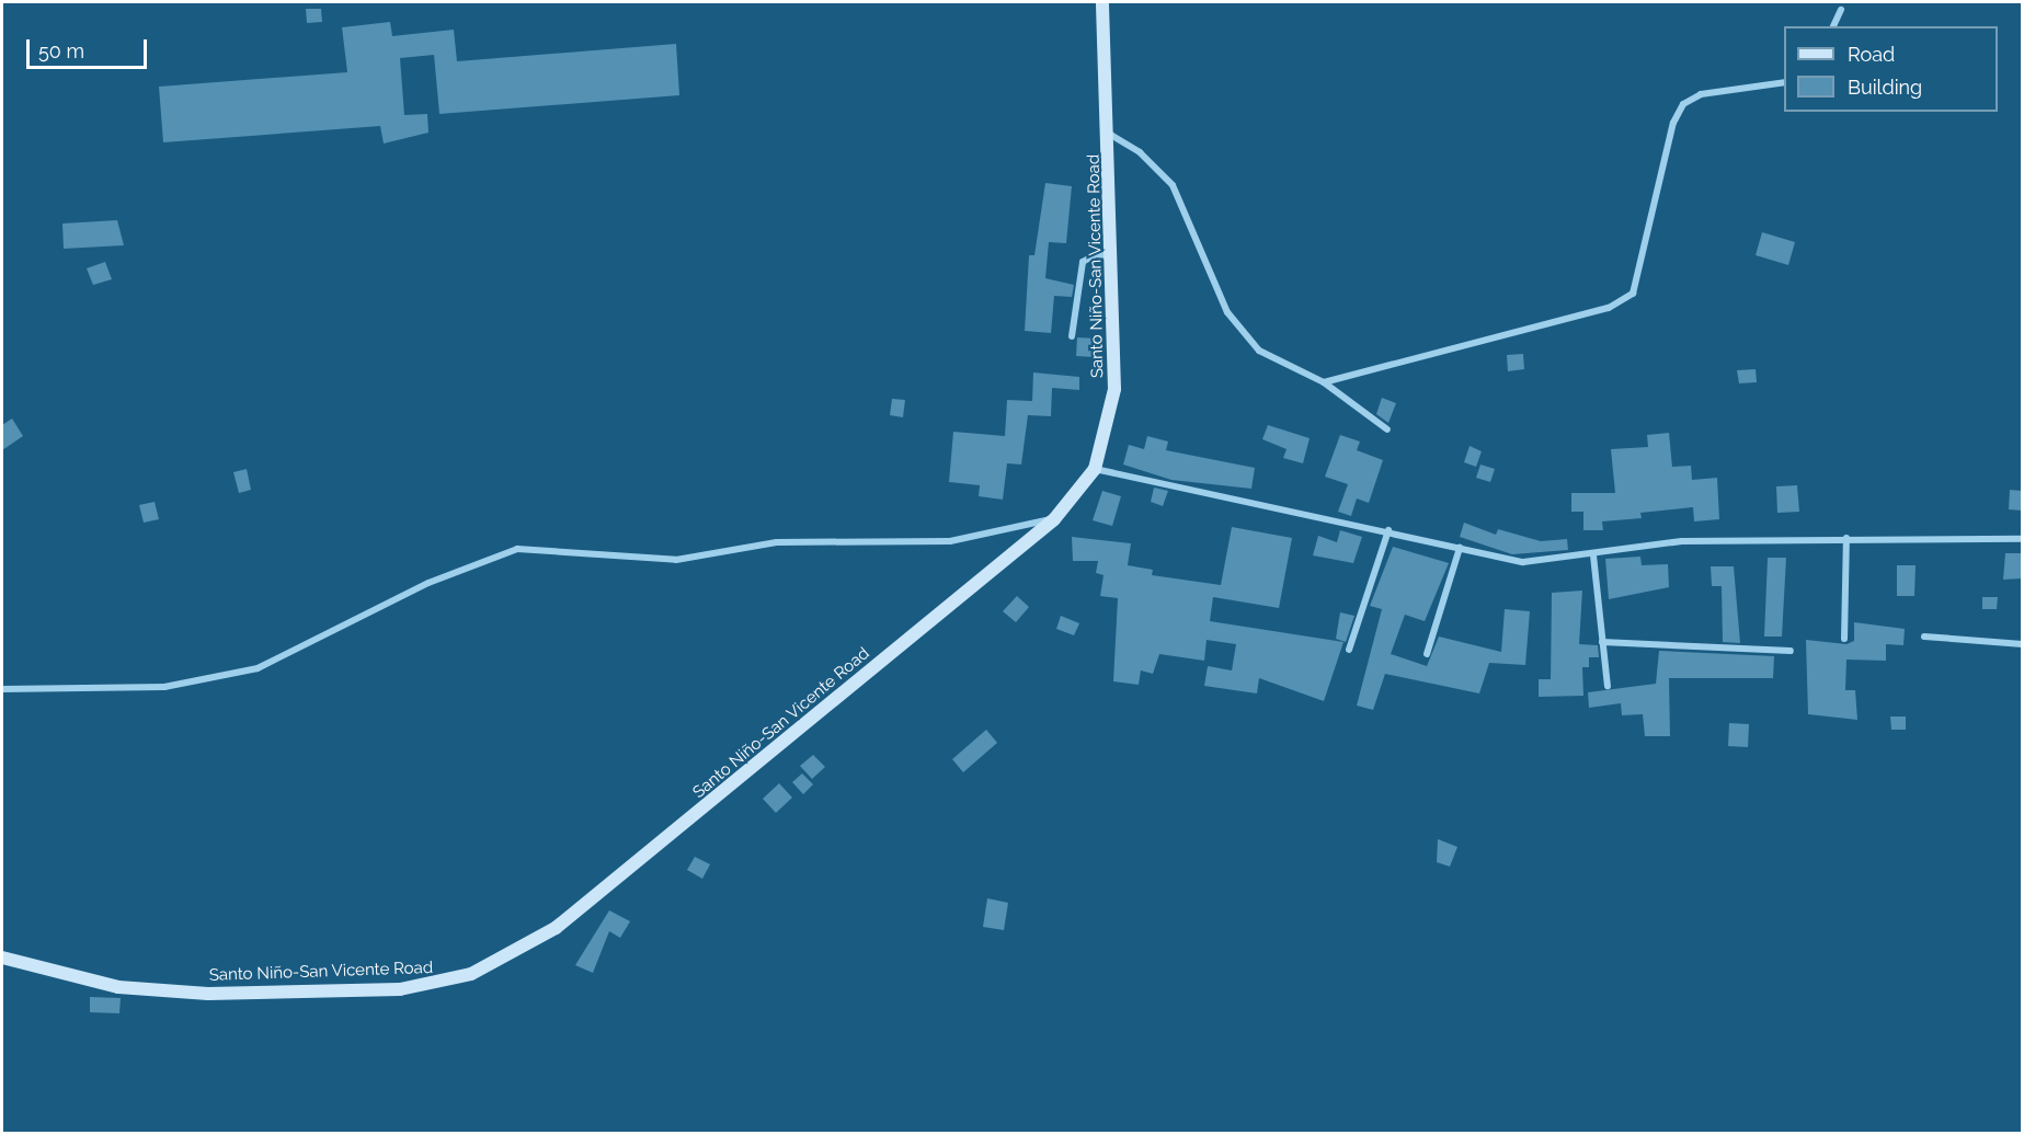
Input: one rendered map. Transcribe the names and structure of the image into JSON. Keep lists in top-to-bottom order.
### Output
{
  "streets": {
    "main road": ["Santo Niño-San Vicente Road"]
  },
  "legend": ["Road", "Building"],
  "scale_bar": "50 m"
}
